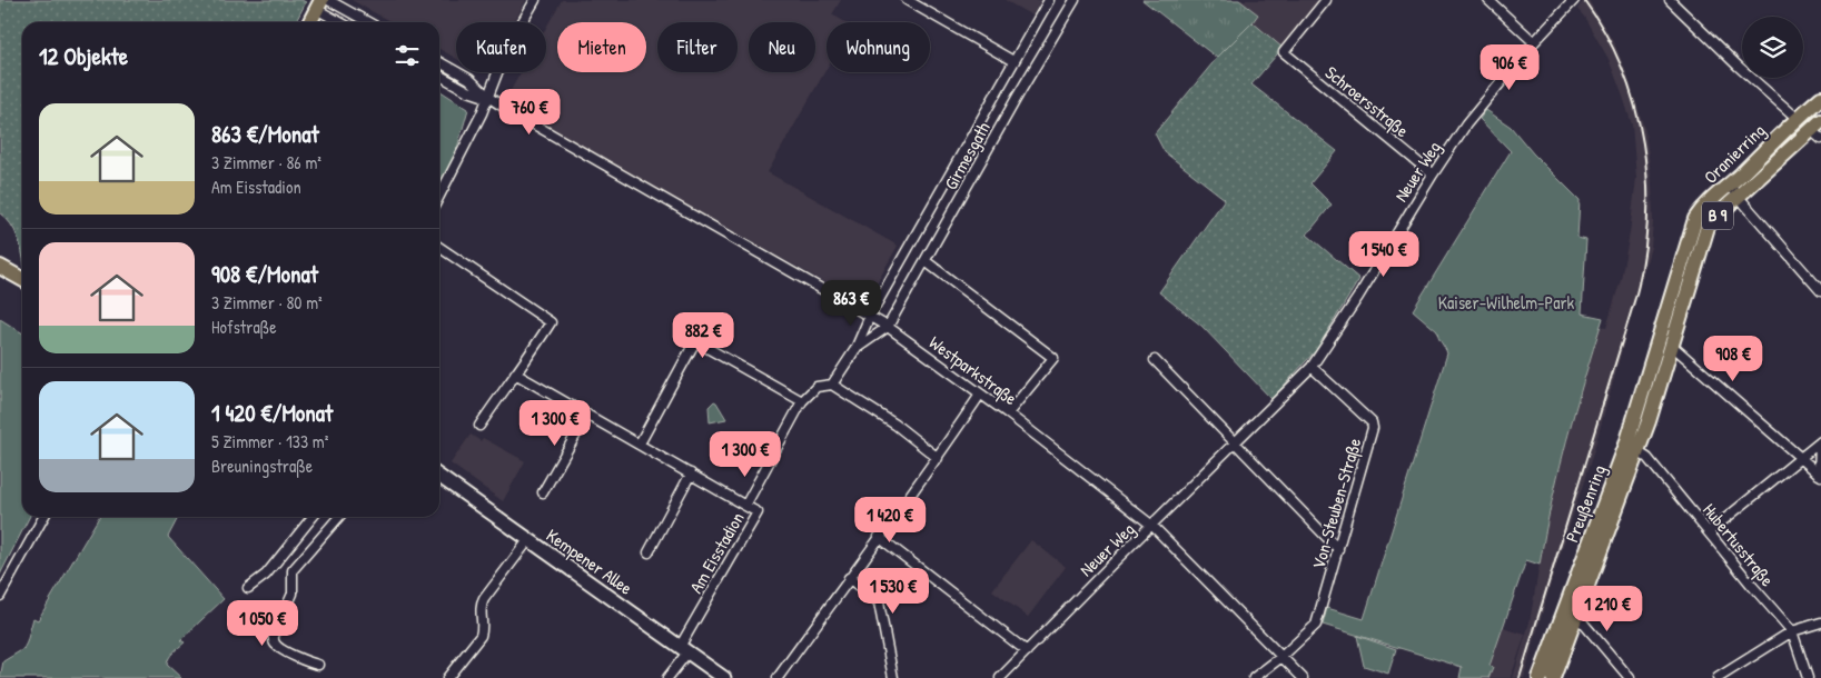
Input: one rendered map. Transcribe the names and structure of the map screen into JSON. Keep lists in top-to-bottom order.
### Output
{
  "streets": {
    "main road": ["Oranierring", "B 9", "Preußenring"],
    "street": [
      "Schroersstraße",
      "Girmesgath",
      "Neuer Weg",
      "Westparkstraße",
      "Von-Steuben-Straße",
      "Hubertusstraße",
      "Am Eisstadion",
      "Kempener Allee"
    ]
  },
  "crossings": [
    ["Schroersstraße", "Neuer Weg"],
    ["Oranierring", "Preußenring"],
    ["Girmesgath", "Westparkstraße"],
    ["Neuer Weg", "Westparkstraße"],
    ["Neuer Weg", "Von-Steuben-Straße"],
    ["Westparkstraße", "Von-Steuben-Straße"],
    ["Preußenring", "Hubertusstraße"],
    ["Am Eisstadion", "Kempener Allee"]
  ],
  "parks": ["Kaiser-Wilhelm-Park"],
  "page": {
    "chip": [
      "Kaufen",
      "Mieten",
      "Filter",
      "Neu",
      "Wohnung"
    ],
    "heading": "12 Objekte",
    "price": [
      "906 €",
      "760 €",
      "1 540 €",
      "863 €",
      "882 €",
      "908 €",
      "1 300 €",
      "1 300 €",
      "1 420 €",
      "1 530 €",
      "1 210 €",
      "1 050 €"
    ],
    "list": [
      {
        "name": "863 €/Monat",
        "note": "3 Zimmer · 86 m² · Am Eisstadion"
      },
      {
        "name": "908 €/Monat",
        "note": "3 Zimmer · 80 m² · Hofstraße"
      },
      {
        "name": "1 420 €/Monat",
        "note": "5 Zimmer · 133 m² · Breuningstraße"
      }
    ]
  }
}
